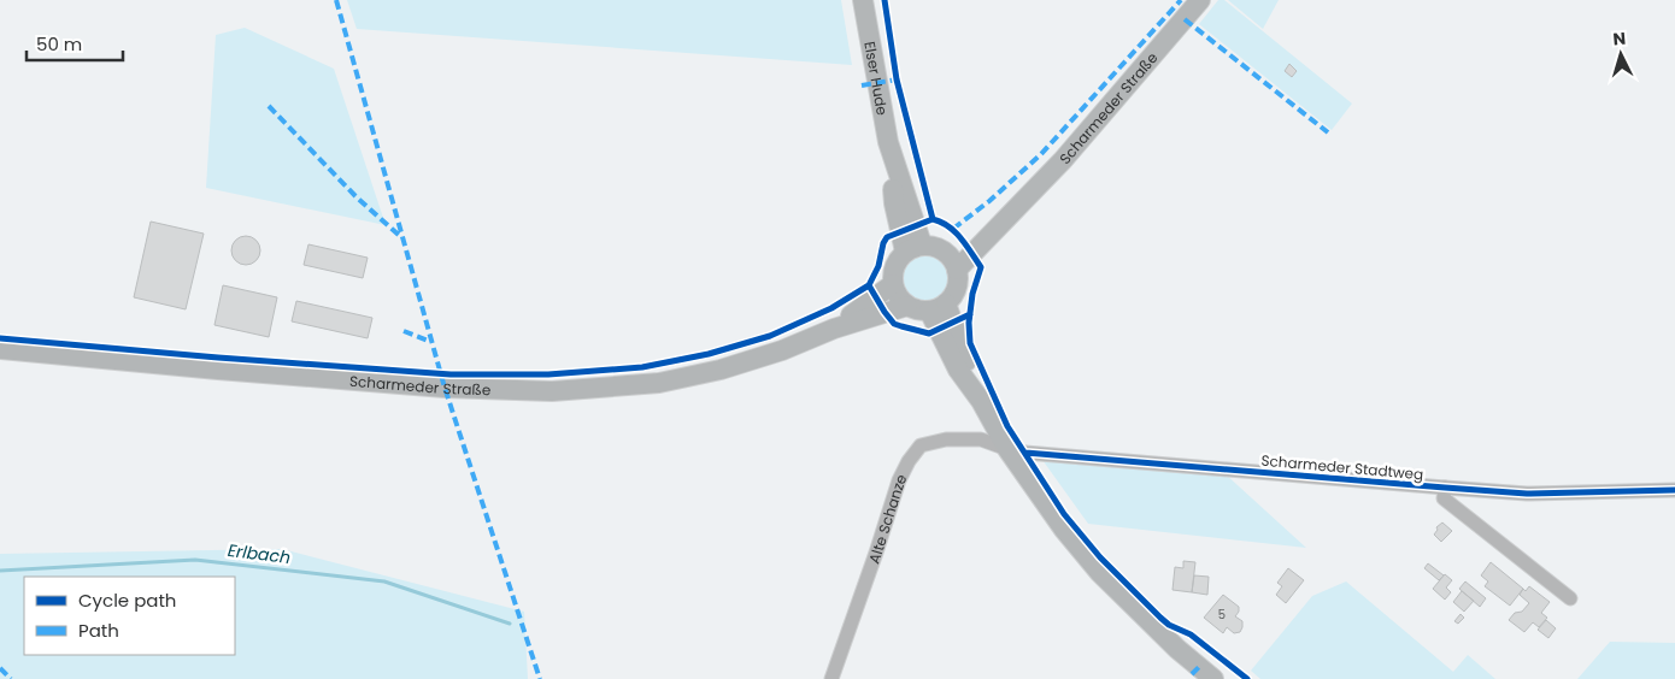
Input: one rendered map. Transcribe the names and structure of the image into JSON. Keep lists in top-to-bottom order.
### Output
{
  "streets": {
    "street": [
      "Elser Hude",
      "Scharmeder Straße",
      "Scharmeder Stadtweg",
      "Alte Schanze"
    ]
  },
  "crossings": [
    ["Elser Hude", "Scharmeder Straße"],
    ["Scharmeder Stadtweg", "Alte Schanze"]
  ],
  "water": ["Erlbach"],
  "house_numbers": ["5"],
  "legend": ["Cycle path", "Path"],
  "scale_bar": "50 m",
  "north": "top"
}
